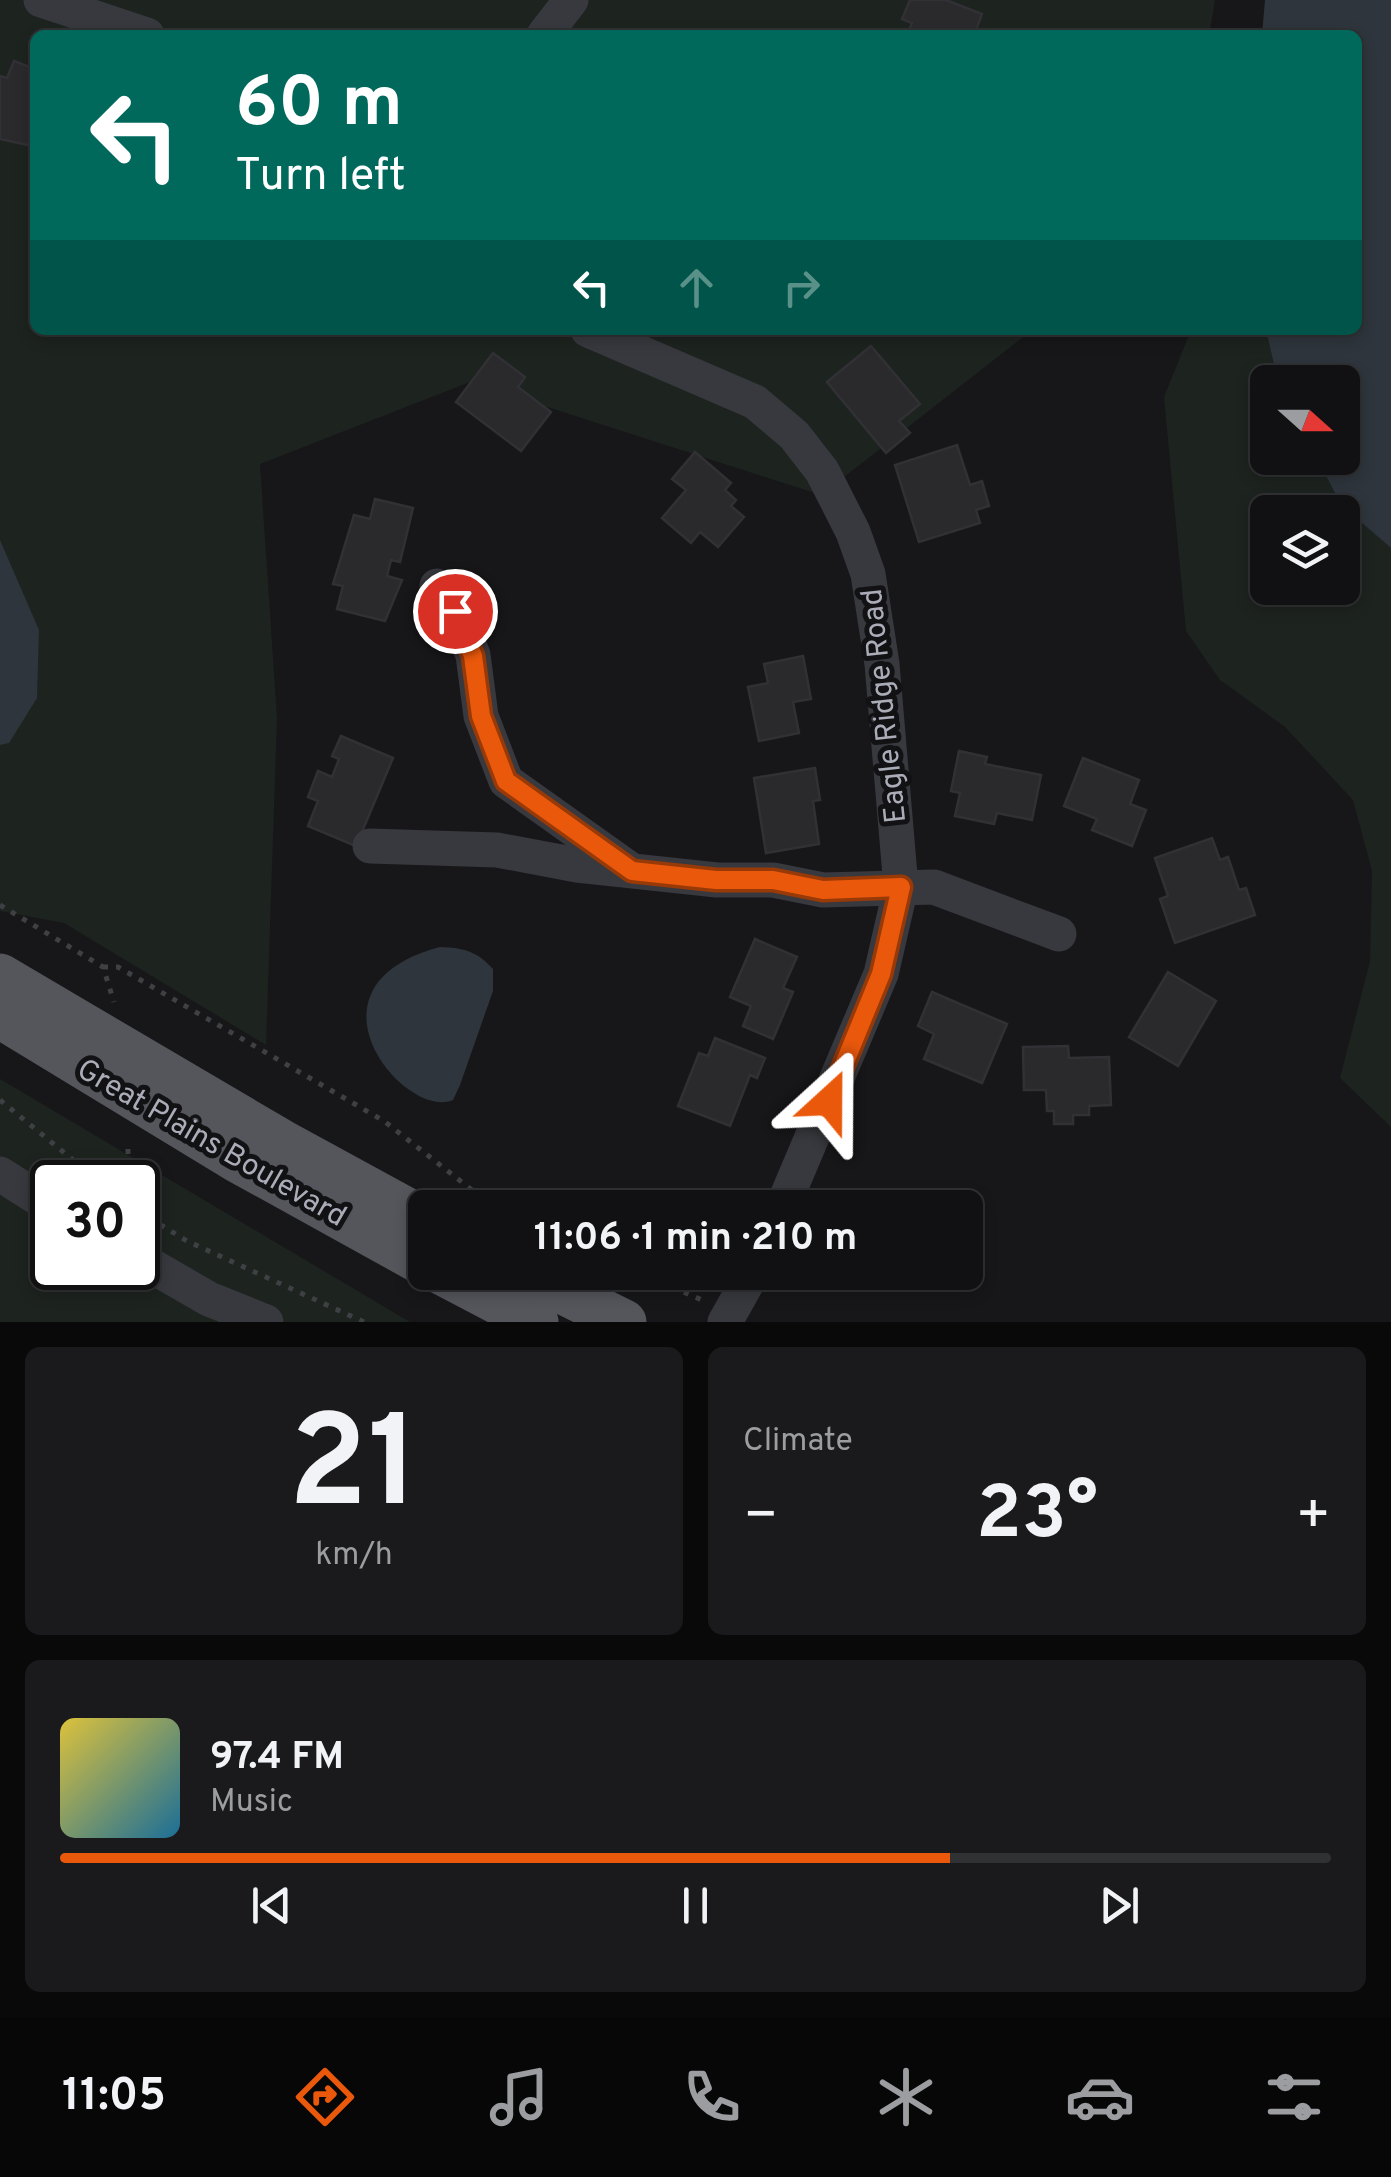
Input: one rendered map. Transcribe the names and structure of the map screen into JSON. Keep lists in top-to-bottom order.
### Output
{
  "streets": {
    "main road": ["Great Plains Boulevard"],
    "street": ["Eagle Ridge Road"]
  },
  "north": "right",
  "page": {
    "turn": ["60 m", "Turn left"],
    "limit": "30",
    "trip": "11:06 · 1 min · 210 m",
    "tile": [
      ["21", "km/h"],
      "Climate"
    ],
    "heat": ["−", "23°", "+"],
    "song": ["97.4 FM", "Music"],
    "tabs": "11:05"
  }
}
